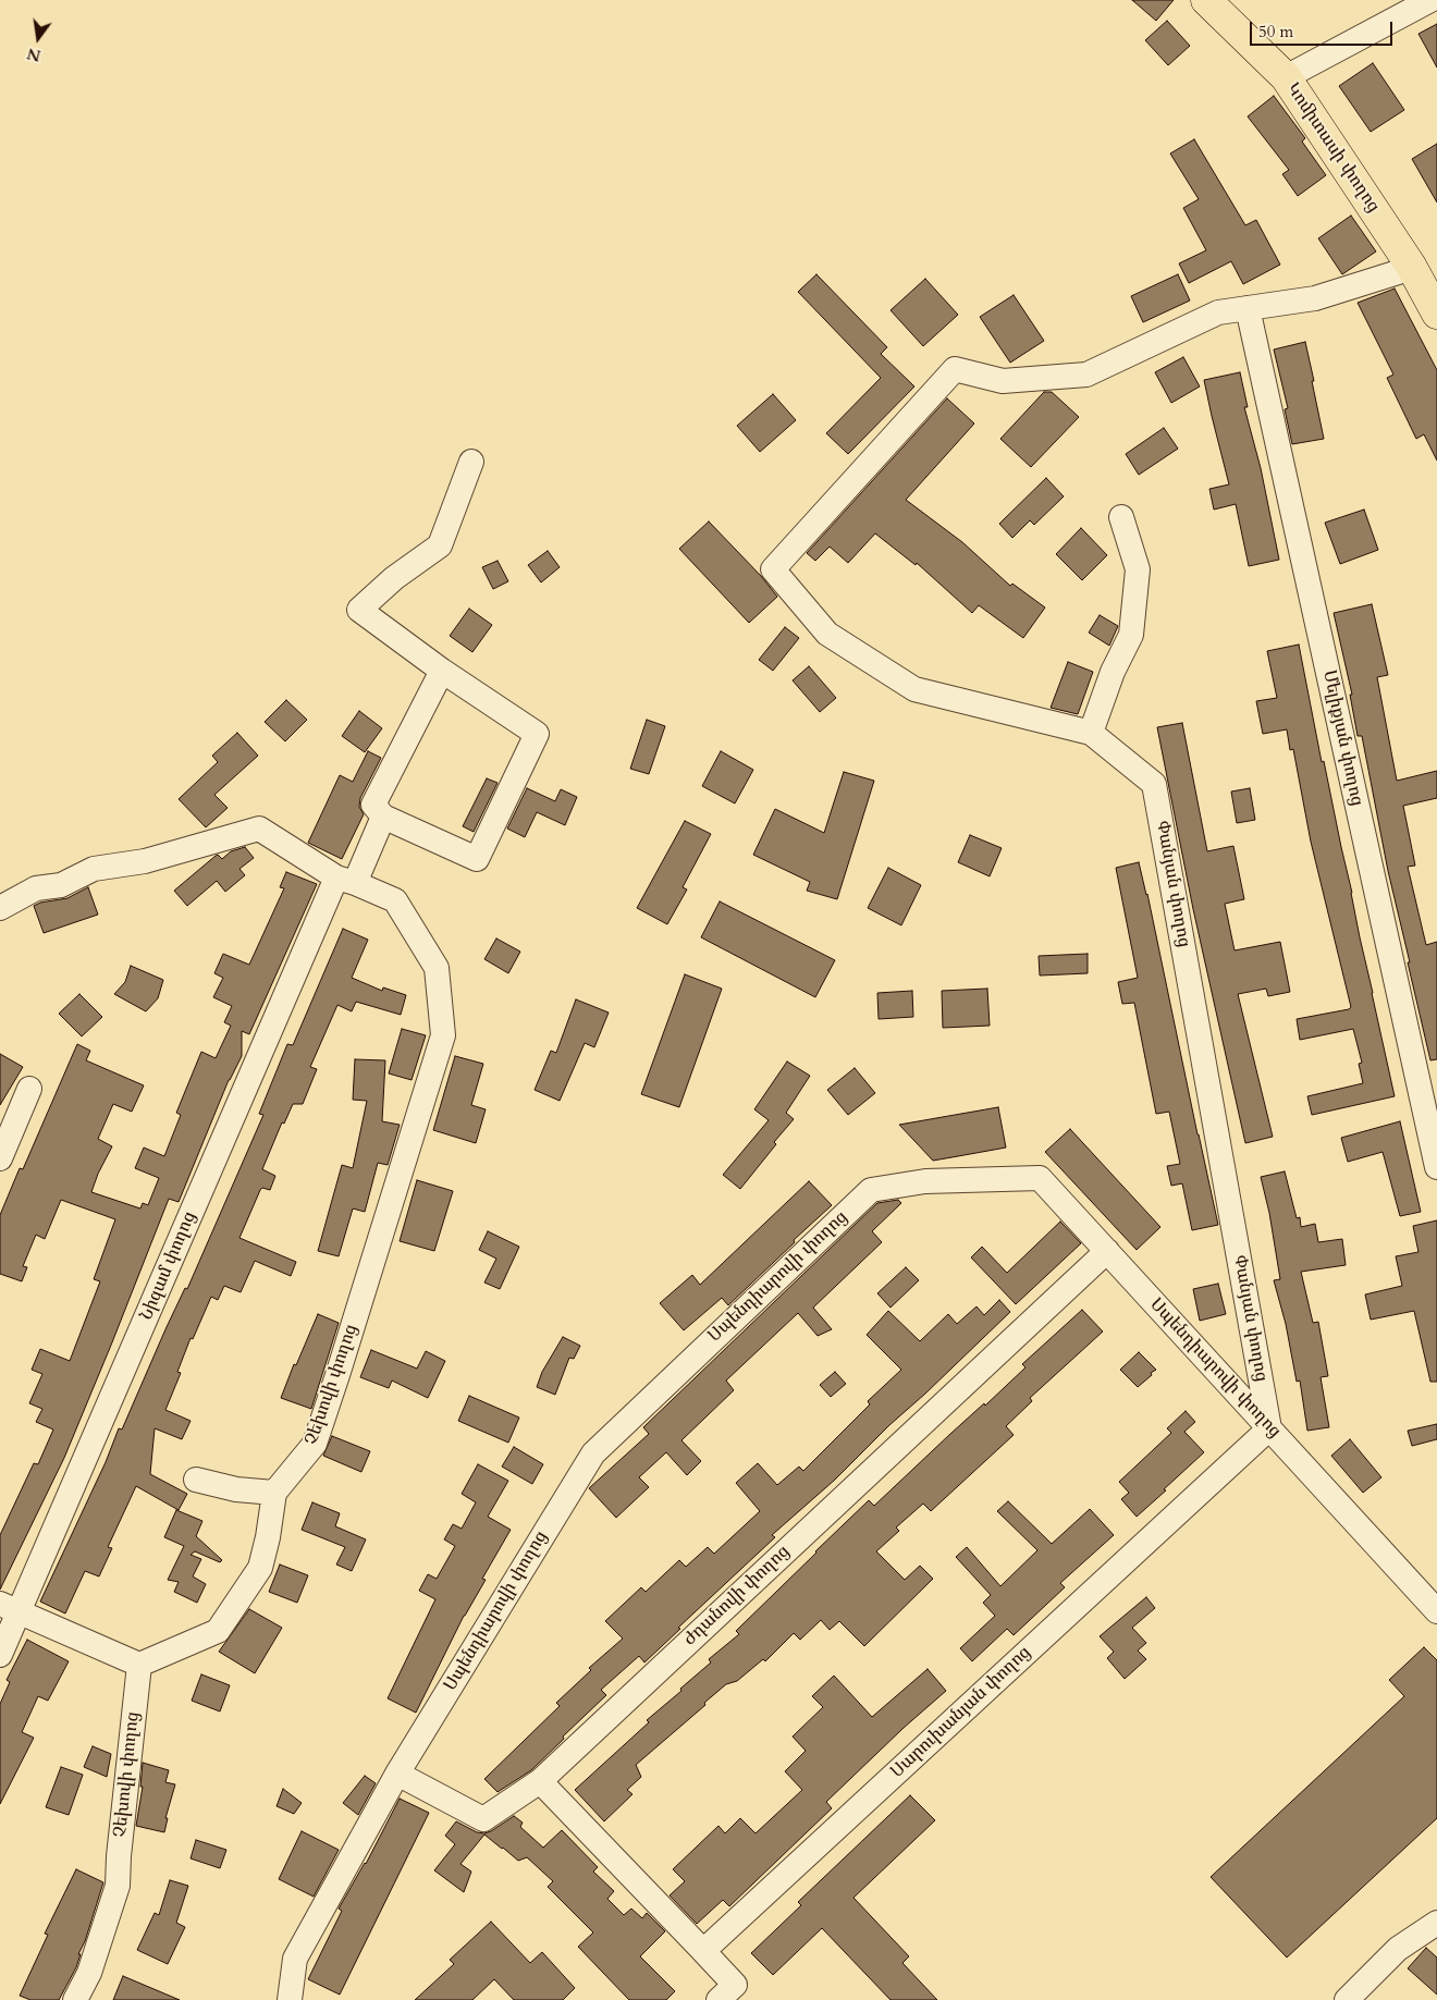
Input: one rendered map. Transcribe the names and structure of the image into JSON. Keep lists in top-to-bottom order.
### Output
{
  "streets": {
    "main road": ["Կոմիտասի փողոց"],
    "street": [
      "Մելիքյան փողոց",
      "Փանյան փողոց",
      "Նիզամ փողոց",
      "Սպենդիարովի փողոց",
      "Չեխովի փողոց",
      "Ժդանովի փողոց",
      "Սարուխանյան փողոց"
    ]
  },
  "crossings": [
    ["Մելիքյան փողոց", "Փանյան փողոց"],
    ["Փանյան փողոց", "Սպենդիարովի փողոց"],
    ["Փանյան փողոց", "Սարուխանյան փողոց"],
    ["Նիզամ փողոց", "Չեխովի փողոց"],
    ["Սպենդիարովի փողոց", "Ժդանովի փողոց"],
    ["Սպենդիարովի փողոց", "Սարուխանյան փողոց"]
  ],
  "scale_bar": "50 m",
  "north": "bottom"
}
